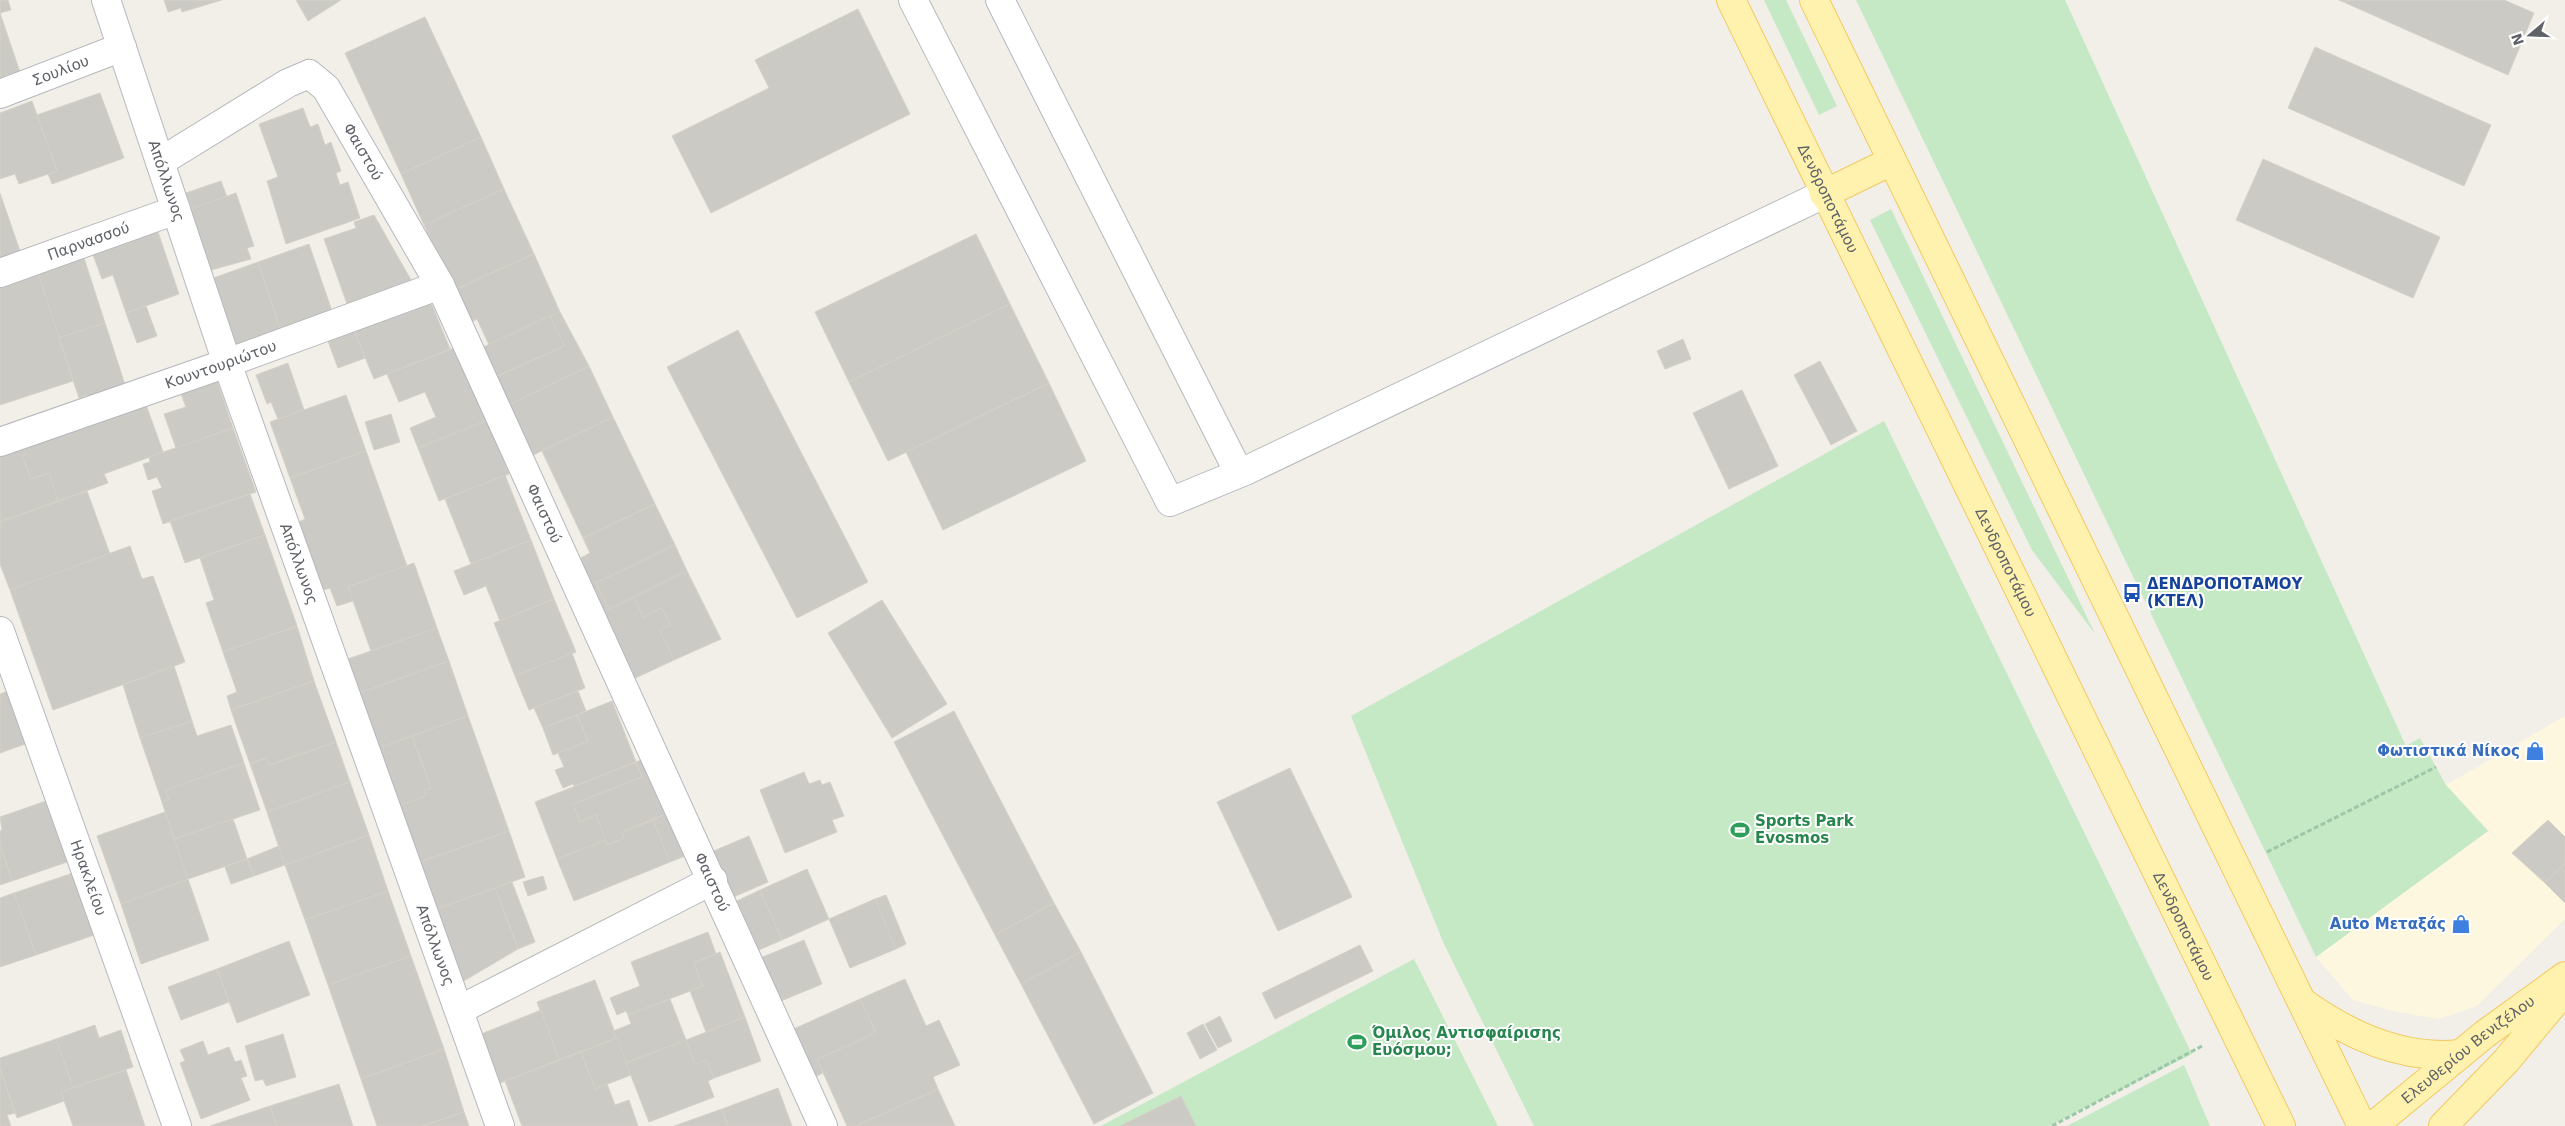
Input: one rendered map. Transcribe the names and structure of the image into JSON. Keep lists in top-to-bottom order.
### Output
{
  "streets": {
    "main road": ["Δενδροποτάμου", "Ελευθερίου Βενιζέλου"],
    "street": [
      "Σουλίου",
      "Φαιστού",
      "Απόλλωνος",
      "Παρνασσού",
      "Κουντουριώτου",
      "Ηρακλείου"
    ]
  },
  "crossings": [
    ["Σουλίου", "Απόλλωνος"],
    ["Φαιστού", "Απόλλωνος"],
    ["Φαιστού", "Κουντουριώτου"],
    ["Απόλλωνος", "Παρνασσού"],
    ["Απόλλωνος", "Κουντουριώτου"]
  ],
  "places": {
    "bus stop": ["ΔΕΝΔΡΟΠΟΤΑΜΟΥ (ΚΤΕΛ)"],
    "shop": ["Φωτιστικά Νίκος", "Auto Μεταξάς"],
    "sports": ["Sports Park Evosmos", "Όμιλος Αντισφαίρισης Ευόσμου;"]
  },
  "north": "left"
}
